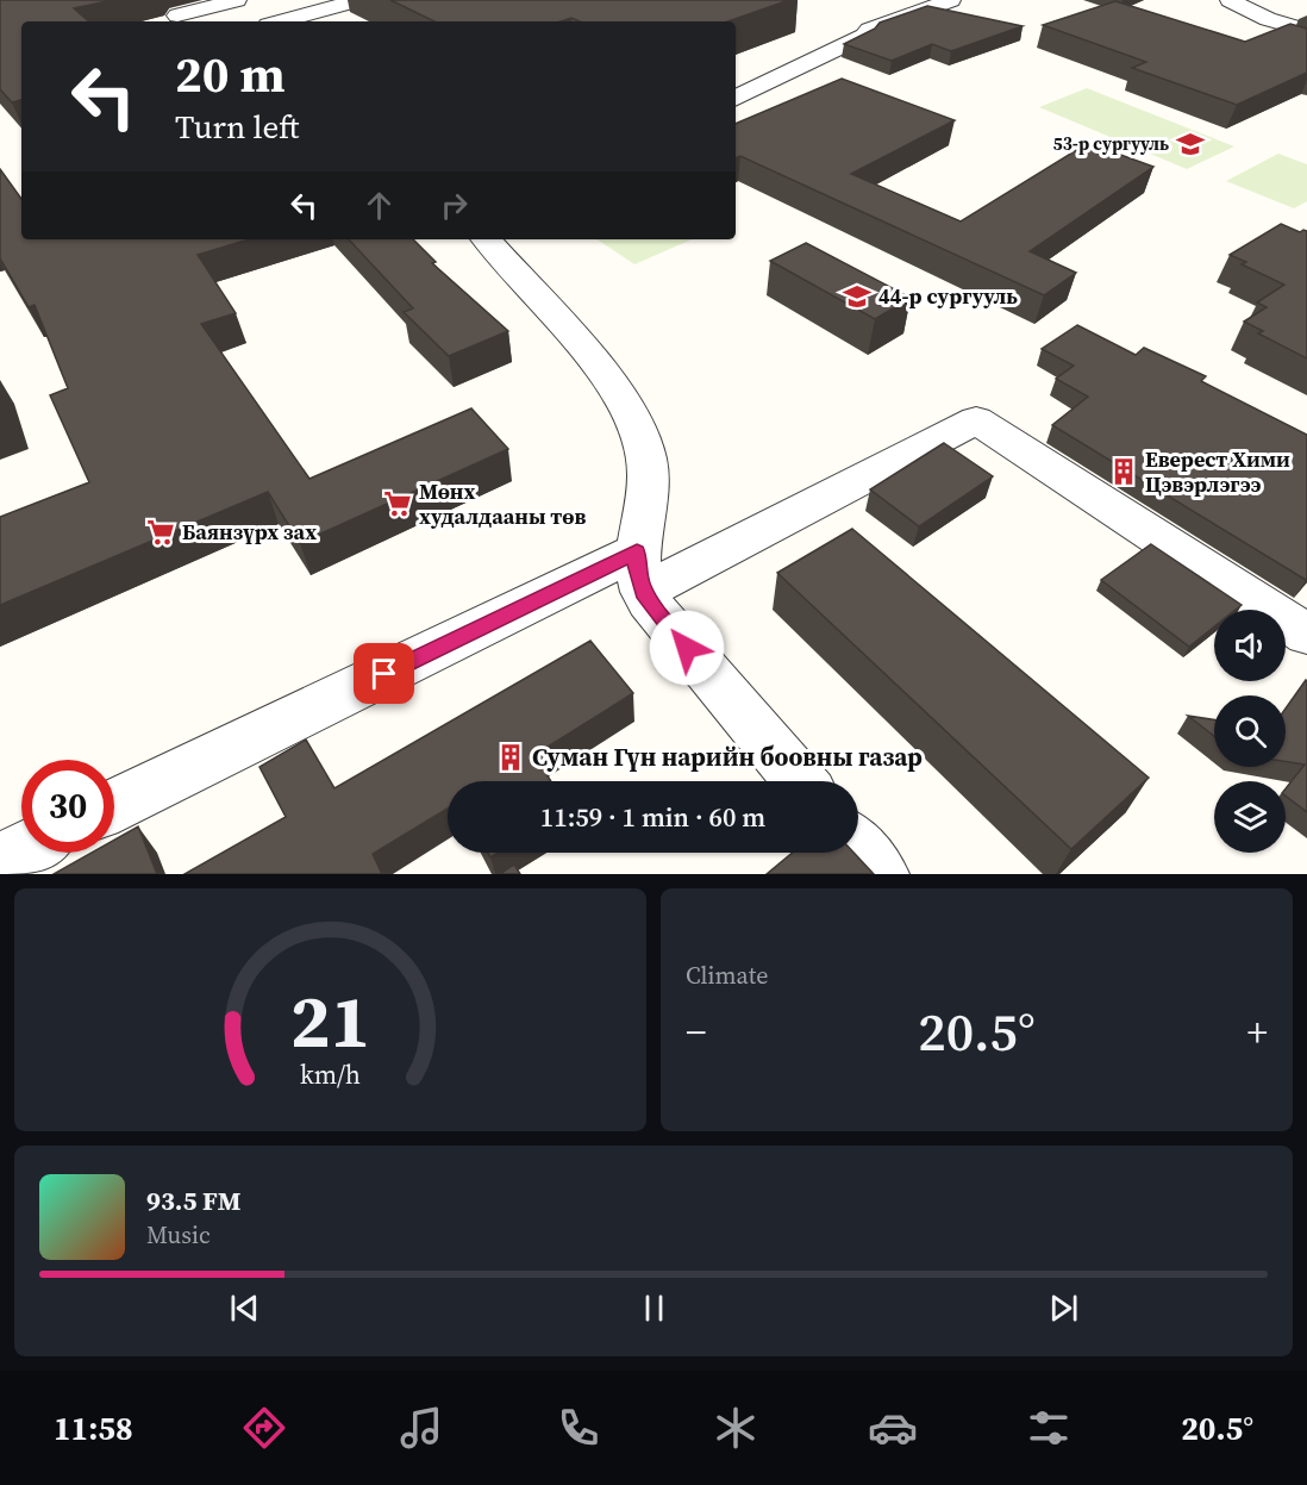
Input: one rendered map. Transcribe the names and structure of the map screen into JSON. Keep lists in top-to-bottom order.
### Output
{
  "places": {
    "school or university": ["53-р сургууль", "44-р сургууль"],
    "building": ["Еверест Хими Цэвэрлэгээ", "Суман Гүн нарийн боовны газар"],
    "supermarket": ["Мөнх худалдааны төв", "Баянзүрх зах"]
  },
  "page": {
    "turn": ["20 m", "Turn left"],
    "limit": "30",
    "trip": "11:59 · 1 min · 60 m",
    "tile": "Climate",
    "heat": ["−", "20.5°", "+"],
    "song": ["93.5 FM", "Music"],
    "tabs": ["11:58", "20.5°"],
    "gauge": ["21", "km/h"]
  }
}
